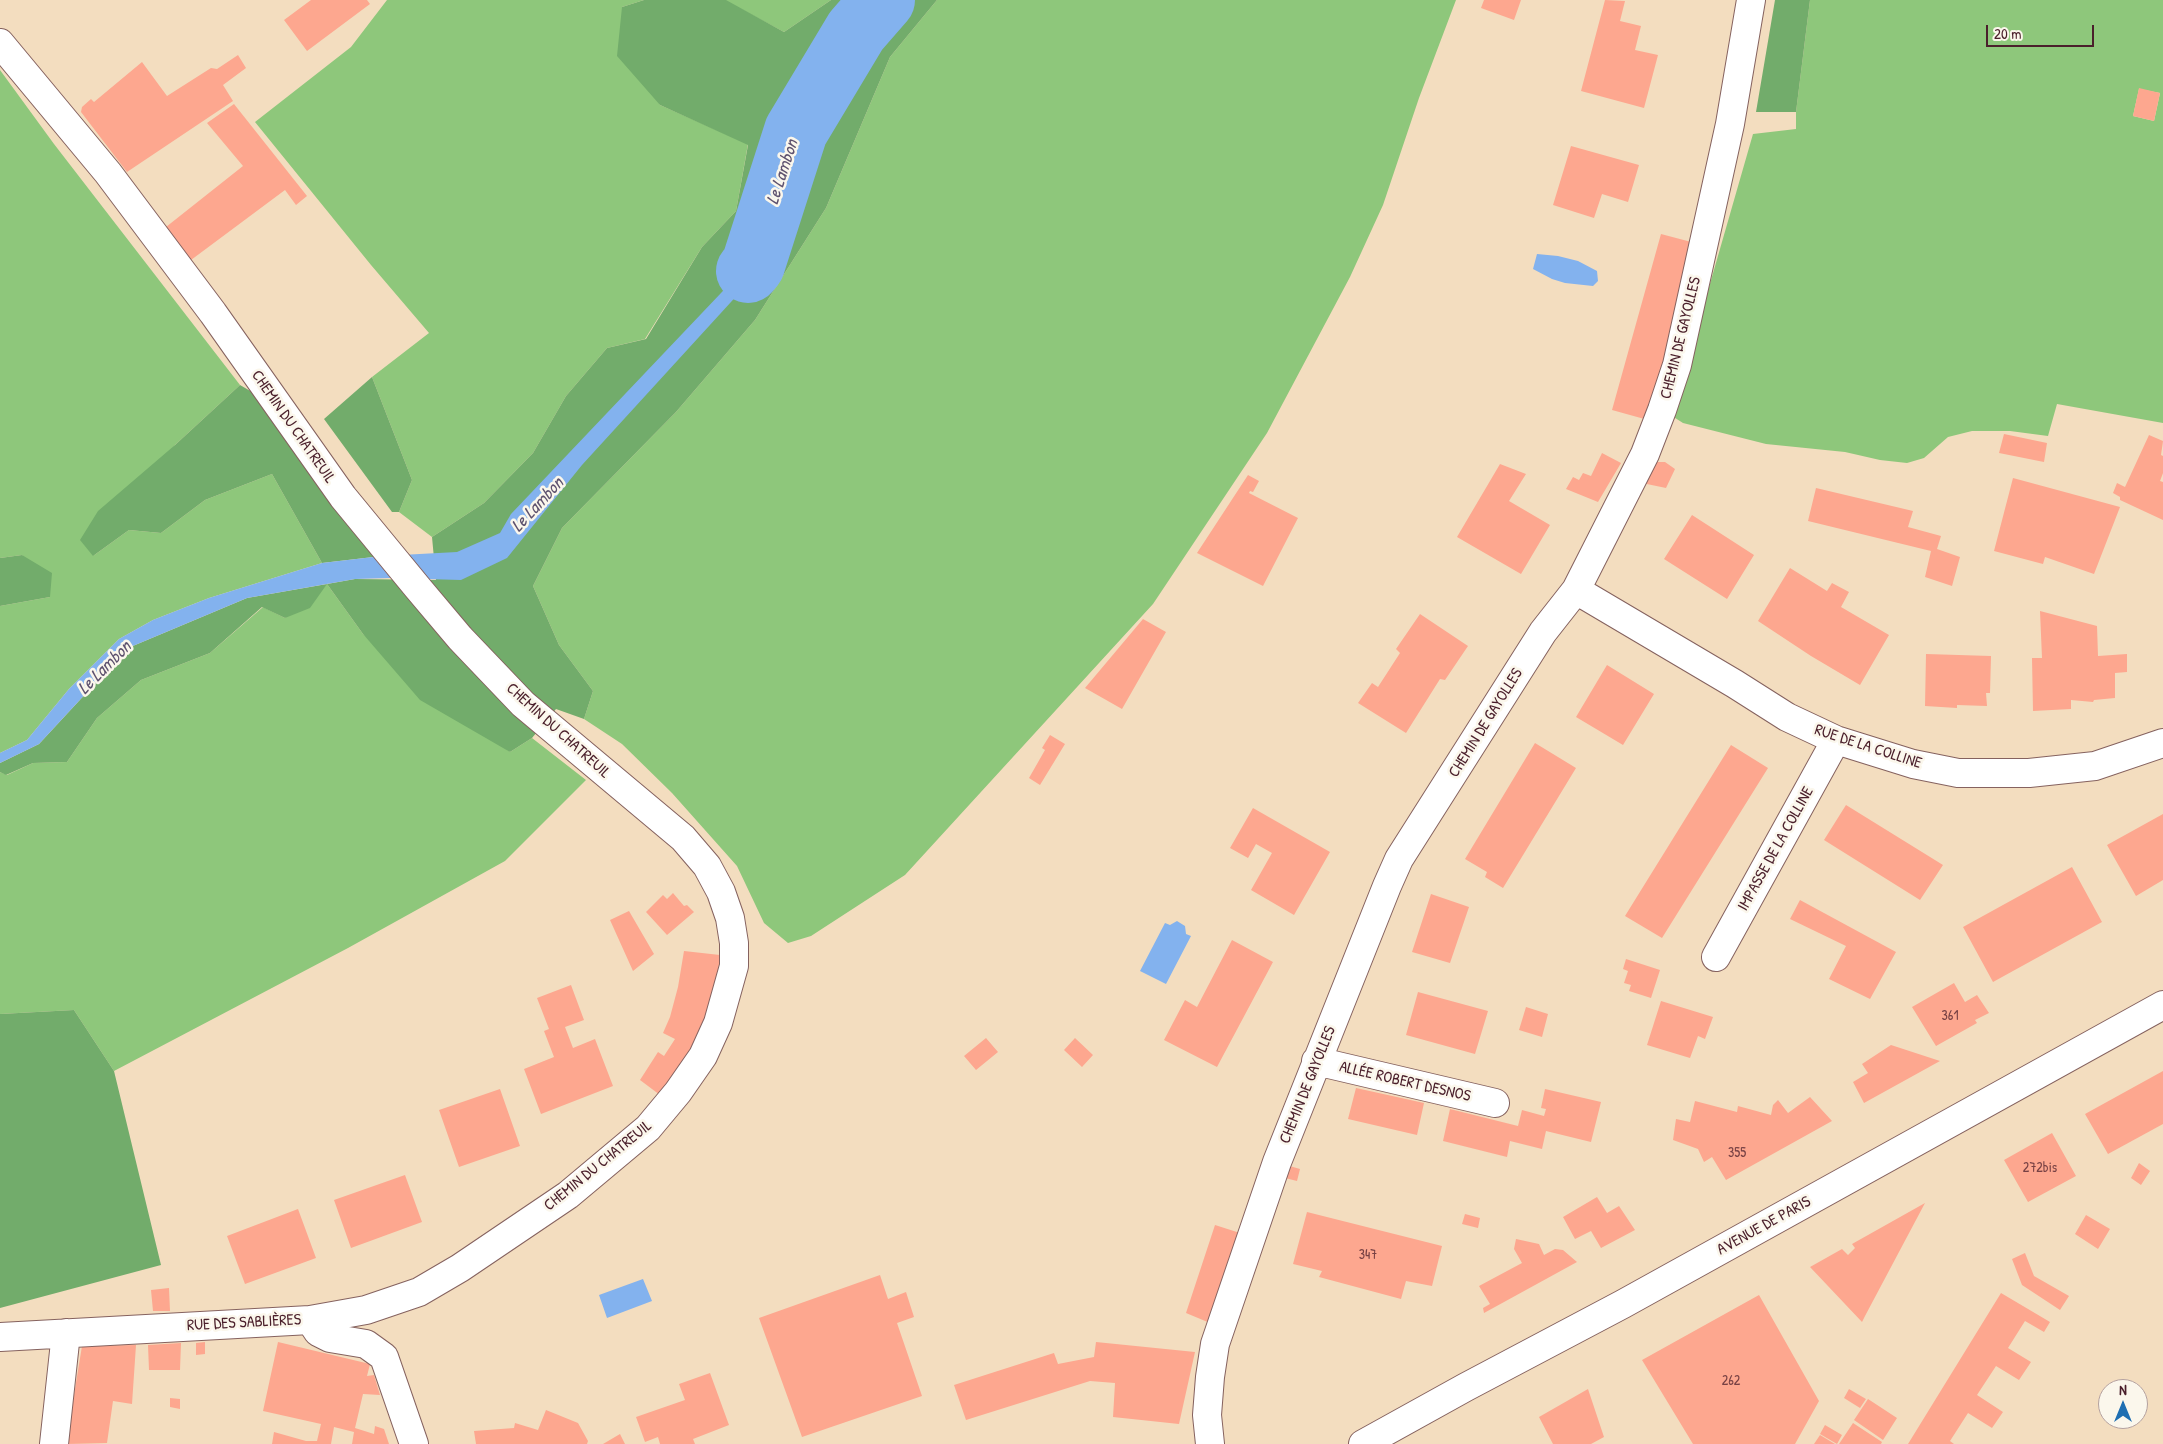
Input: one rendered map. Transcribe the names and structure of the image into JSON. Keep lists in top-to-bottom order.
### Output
{
  "streets": {
    "street": [
      "CHEMIN DE GAYOLLES",
      "CHEMIN DU CHATREUIL",
      "RUE DE LA COLLINE",
      "IMPASSE DE LA COLLINE",
      "ALLÉE ROBERT DESNOS",
      "AVENUE DE PARIS",
      "RUE DES SABLIÈRES"
    ]
  },
  "crossings": [
    ["CHEMIN DE GAYOLLES", "RUE DE LA COLLINE"],
    ["CHEMIN DE GAYOLLES", "ALLÉE ROBERT DESNOS"],
    ["CHEMIN DU CHATREUIL", "RUE DES SABLIÈRES"],
    ["RUE DE LA COLLINE", "IMPASSE DE LA COLLINE"]
  ],
  "water": ["Le Lambon"],
  "house_numbers": [
    "361",
    "355",
    "272bis",
    "347",
    "262"
  ],
  "scale_bar": "20 m",
  "north": "top"
}
